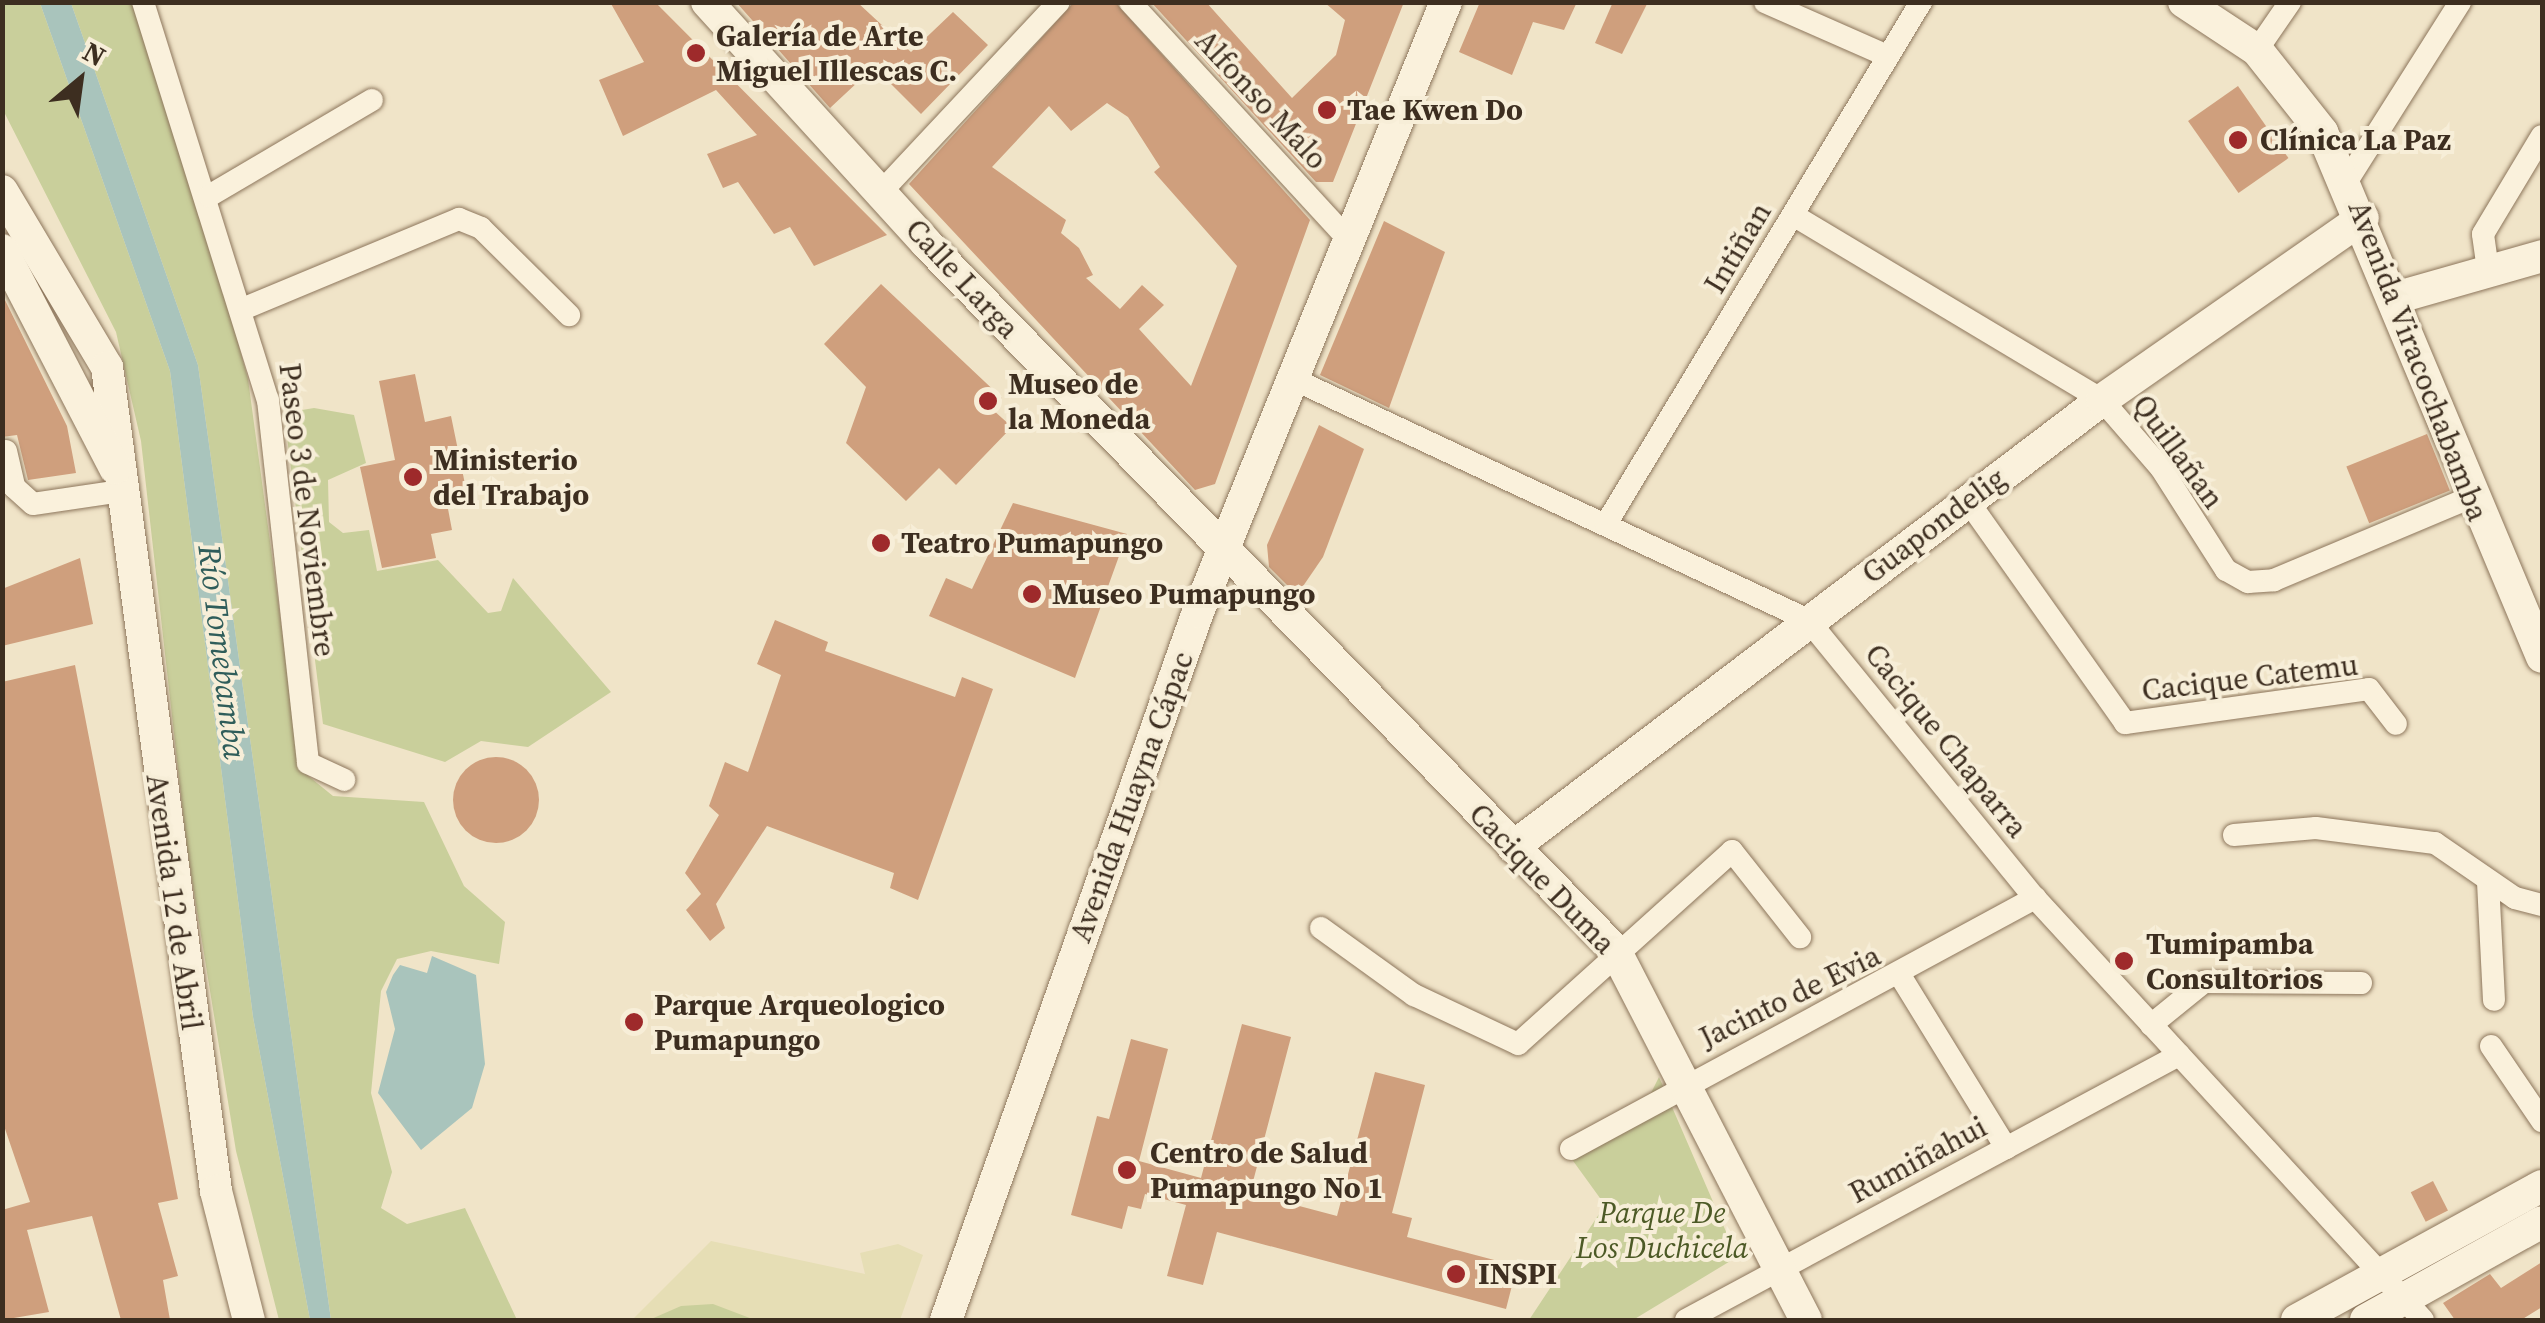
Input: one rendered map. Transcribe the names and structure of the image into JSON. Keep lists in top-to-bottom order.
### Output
{
  "streets": {
    "street": [
      "Alfonso Malo",
      "Intiñan",
      "Calle Larga",
      "Avenida Viracochabamba",
      "Quillañan",
      "Paseo 3 de Noviembre",
      "Guapondelig",
      "Cacique Catemu",
      "Cacique Chaparra",
      "Avenida Huayna Cápac",
      "Cacique Duma",
      "Avenida 12 de Abril",
      "Jacinto de Evia",
      "Rumiñahui"
    ]
  },
  "crossings": [
    ["Alfonso Malo", "Avenida Huayna Cápac"],
    ["Intiñan", "Quillañan"],
    ["Intiñan", "Cacique Chaparra"],
    ["Calle Larga", "Avenida Huayna Cápac"],
    ["Calle Larga", "Cacique Duma"],
    ["Avenida Viracochabamba", "Quillañan"],
    ["Avenida Viracochabamba", "Guapondelig"],
    ["Quillañan", "Guapondelig"],
    ["Guapondelig", "Cacique Catemu"],
    ["Guapondelig", "Cacique Chaparra"],
    ["Guapondelig", "Cacique Duma"],
    ["Cacique Chaparra", "Avenida Huayna Cápac"],
    ["Cacique Chaparra", "Jacinto de Evia"],
    ["Cacique Chaparra", "Rumiñahui"],
    ["Avenida Huayna Cápac", "Cacique Duma"],
    ["Cacique Duma", "Jacinto de Evia"],
    ["Cacique Duma", "Rumiñahui"]
  ],
  "water": ["Río Tomebamba"],
  "parks": ["Parque De Los Duchicela"],
  "places": [
    "Galería de Arte Miguel Illescas C.",
    "Tae Kwen Do",
    "Clínica La Paz",
    "Museo de la Moneda",
    "Ministerio del Trabajo",
    "Teatro Pumapungo",
    "Museo Pumapungo",
    "Tumipamba Consultorios",
    "Parque Arqueologico Pumapungo",
    "Centro de Salud Pumapungo No 1",
    "INSPI"
  ],
  "north": "top right"
}
